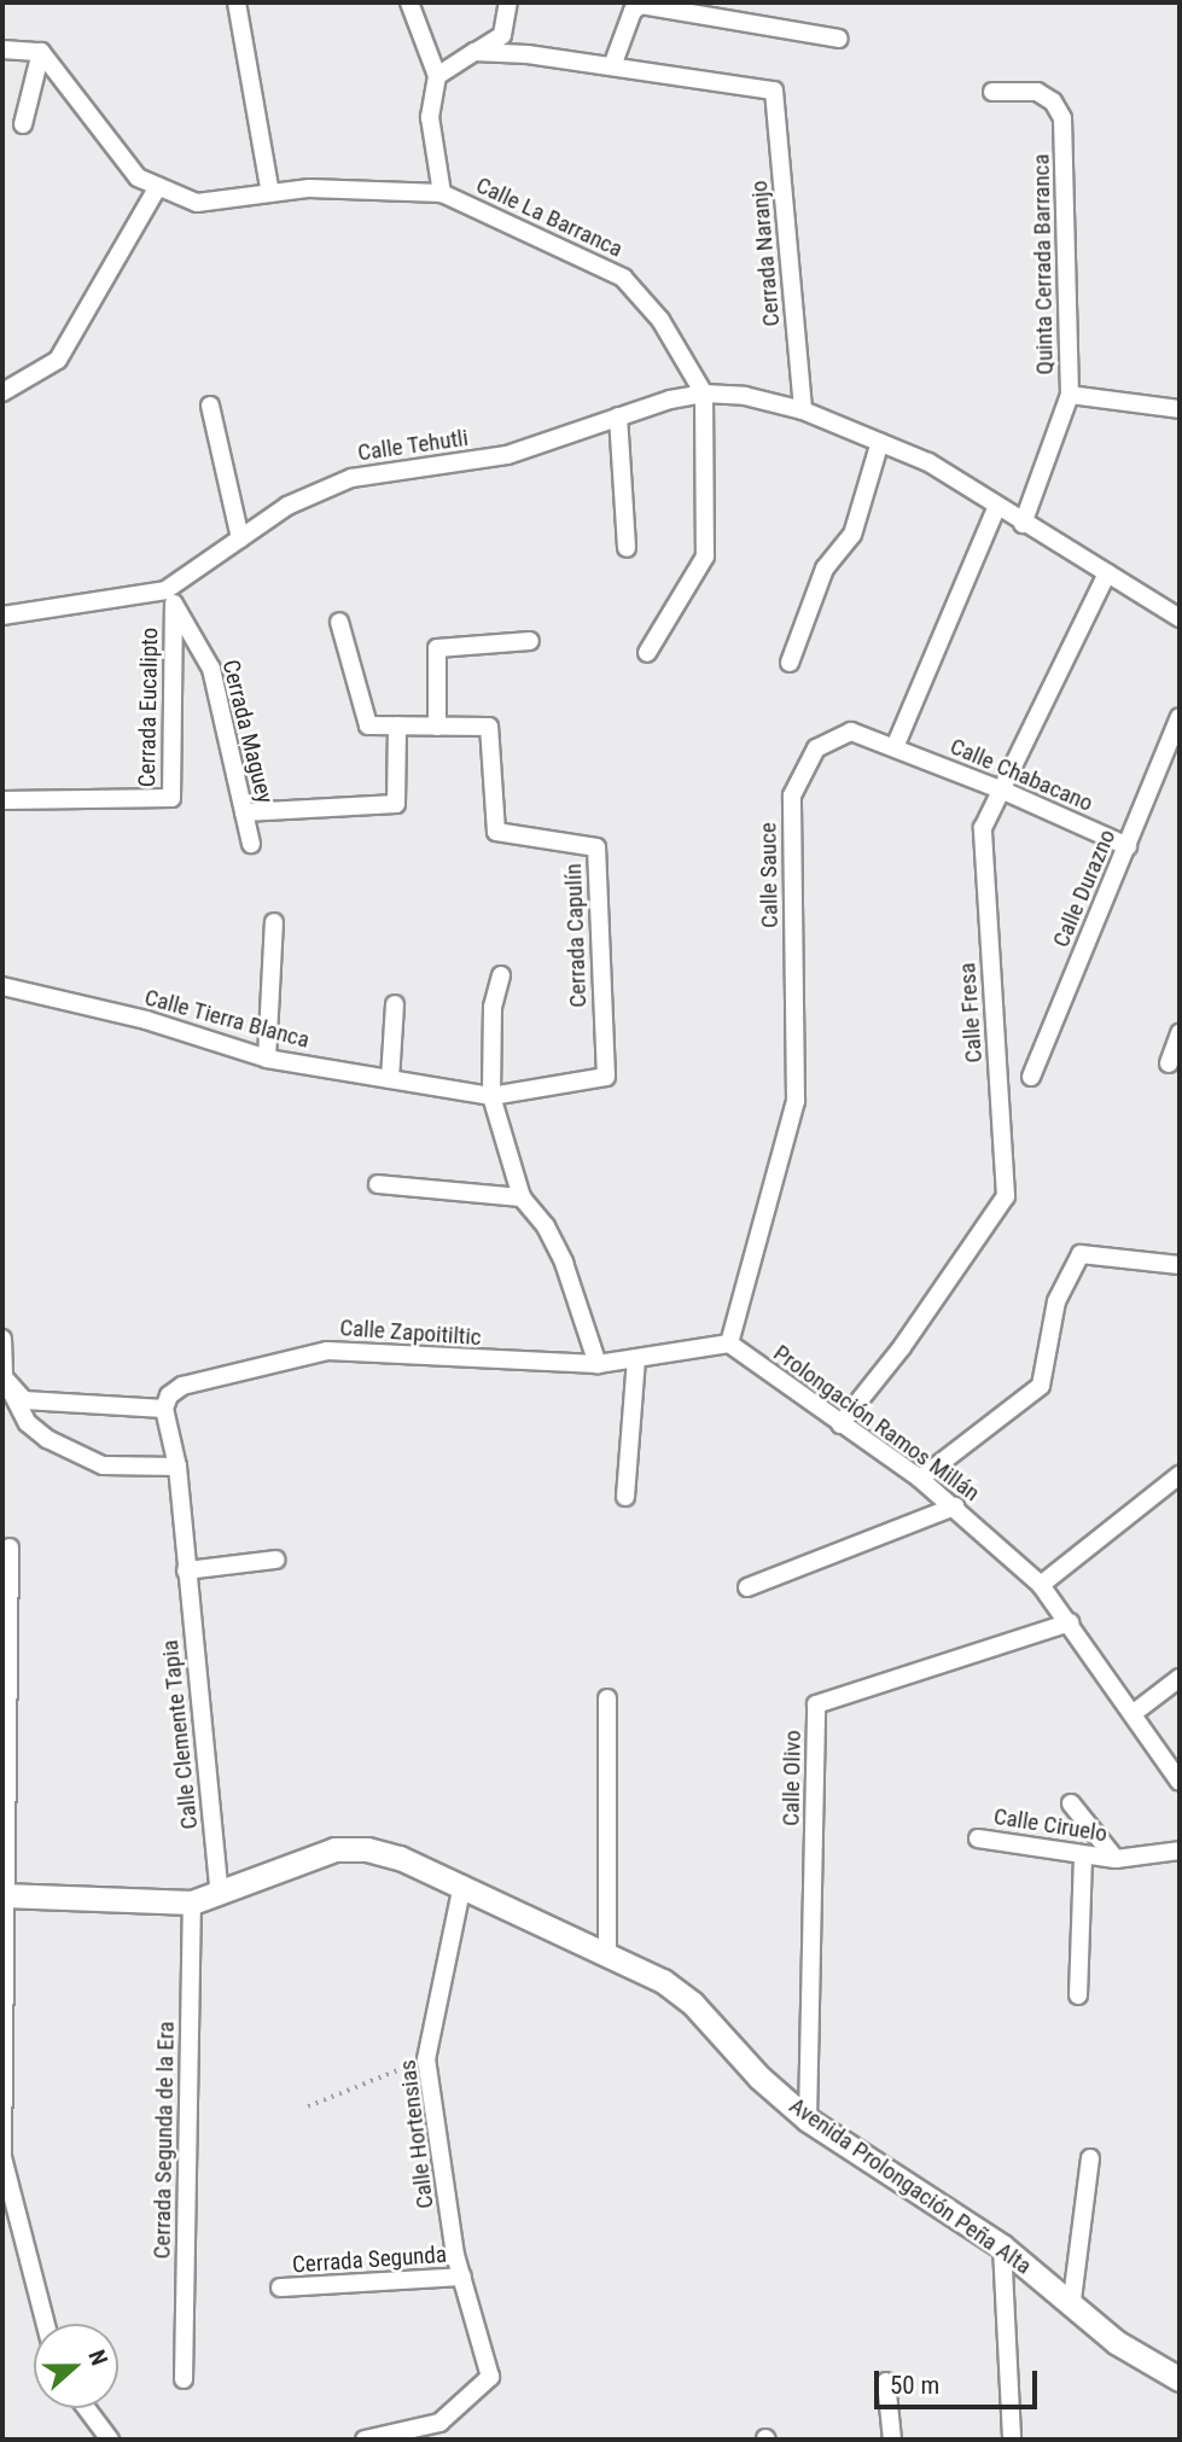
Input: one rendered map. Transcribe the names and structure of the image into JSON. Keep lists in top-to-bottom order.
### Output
{
  "streets": {
    "street": [
      "Calle La Barranca",
      "Cerrada Naranjo",
      "Quinta Cerrada Barranca",
      "Calle Tehutli",
      "Cerrada Eucalipto",
      "Cerrada Maguey",
      "Calle Chabacano",
      "Calle Sauce",
      "Calle Durazno",
      "Cerrada Capulín",
      "Calle Fresa",
      "Calle Tierra Blanca",
      "Calle Zapoitiltic",
      "Prolongación Ramos Millán",
      "Calle Clemente Tapia",
      "Calle Olivo",
      "Calle Ciruelo",
      "Calle Hortensias",
      "Cerrada Segunda de la Era",
      "Avenida Prolongación Peña Alta",
      "Cerrada Segunda"
    ]
  },
  "crossings": [
    ["Calle La Barranca", "Calle Tehutli"],
    ["Calle Tehutli", "Cerrada Eucalipto"],
    ["Calle Tehutli", "Cerrada Maguey"],
    ["Cerrada Eucalipto", "Cerrada Maguey"],
    ["Calle Chabacano", "Calle Sauce"],
    ["Calle Chabacano", "Calle Durazno"],
    ["Calle Chabacano", "Calle Fresa"],
    ["Calle Sauce", "Calle Zapoitiltic"],
    ["Calle Sauce", "Prolongación Ramos Millán"],
    ["Cerrada Capulín", "Calle Tierra Blanca"],
    ["Calle Fresa", "Prolongación Ramos Millán"],
    ["Calle Zapoitiltic", "Prolongación Ramos Millán"],
    ["Prolongación Ramos Millán", "Calle Olivo"],
    ["Calle Clemente Tapia", "Avenida Prolongación Peña Alta"],
    ["Calle Olivo", "Avenida Prolongación Peña Alta"],
    ["Calle Hortensias", "Avenida Prolongación Peña Alta"],
    ["Calle Hortensias", "Cerrada Segunda"],
    ["Cerrada Segunda de la Era", "Avenida Prolongación Peña Alta"]
  ],
  "scale_bar": "50 m",
  "north": "right"
}
